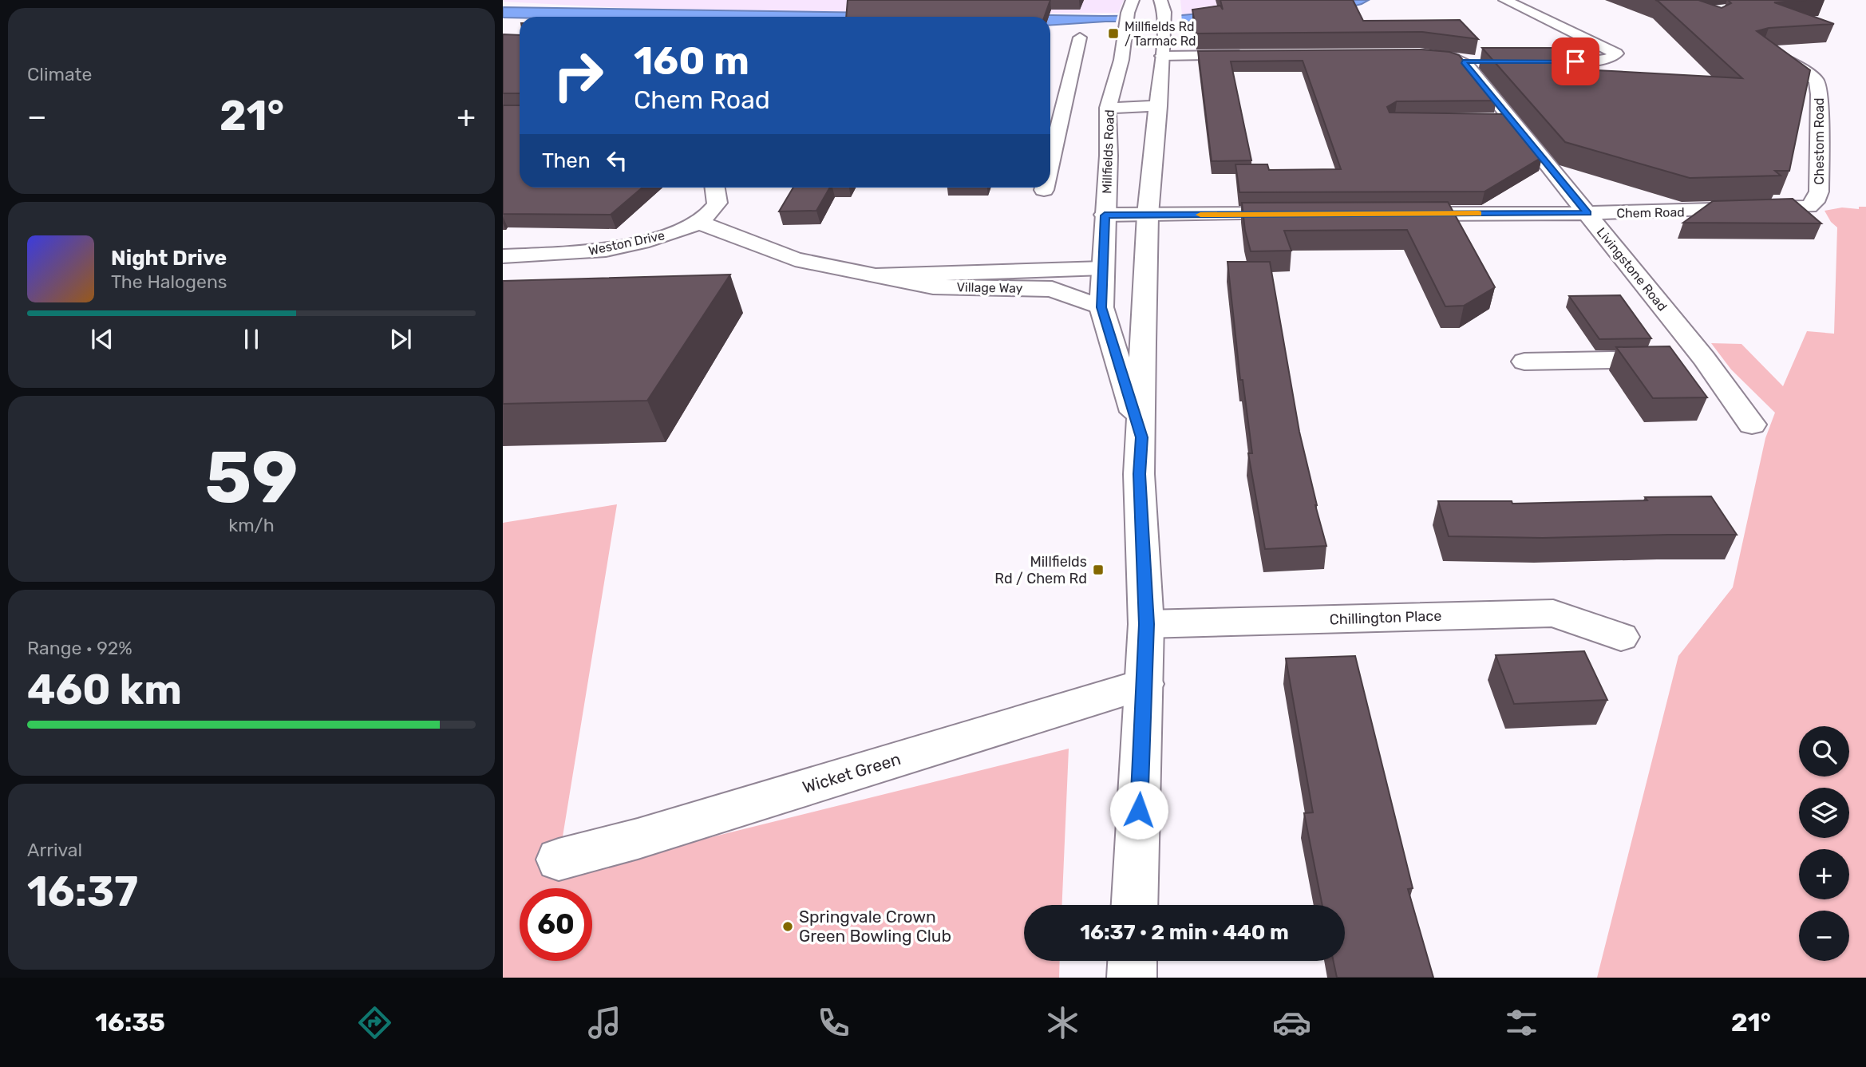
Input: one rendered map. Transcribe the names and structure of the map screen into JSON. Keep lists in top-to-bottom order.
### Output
{
  "streets": {
    "street": [
      "Chestom Road",
      "Millfields Road",
      "Chem Road",
      "Weston Drive",
      "Livingstone Road",
      "Village Way",
      "Chillington Place",
      "Wicket Green"
    ]
  },
  "crossings": [
    ["Chestom Road", "Chem Road"],
    ["Millfields Road", "Village Way"],
    ["Millfields Road", "Chillington Place"],
    ["Millfields Road", "Wicket Green"],
    ["Chem Road", "Livingstone Road"],
    ["Weston Drive", "Village Way"]
  ],
  "places": {
    "transit": ["Millfields Rd / Tarmac Rd", "Millfields Rd / Chem Rd"],
    "other": ["Springvale Crown Green Bowling Club"]
  },
  "page": {
    "tile": [
      "Climate",
      ["59", "km/h"],
      ["Range · 92%", "460 km"],
      ["Arrival", "16:37"]
    ],
    "turn": ["160 m", "Chem Road"],
    "heat": ["−", "21°", "+"],
    "then": "Then",
    "song": ["Night Drive", "The Halogens"],
    "map_buttons": ["+", "−"],
    "limit": "60",
    "trip": "16:37 · 2 min · 440 m",
    "tabs": ["16:35", "21°"]
  }
}
